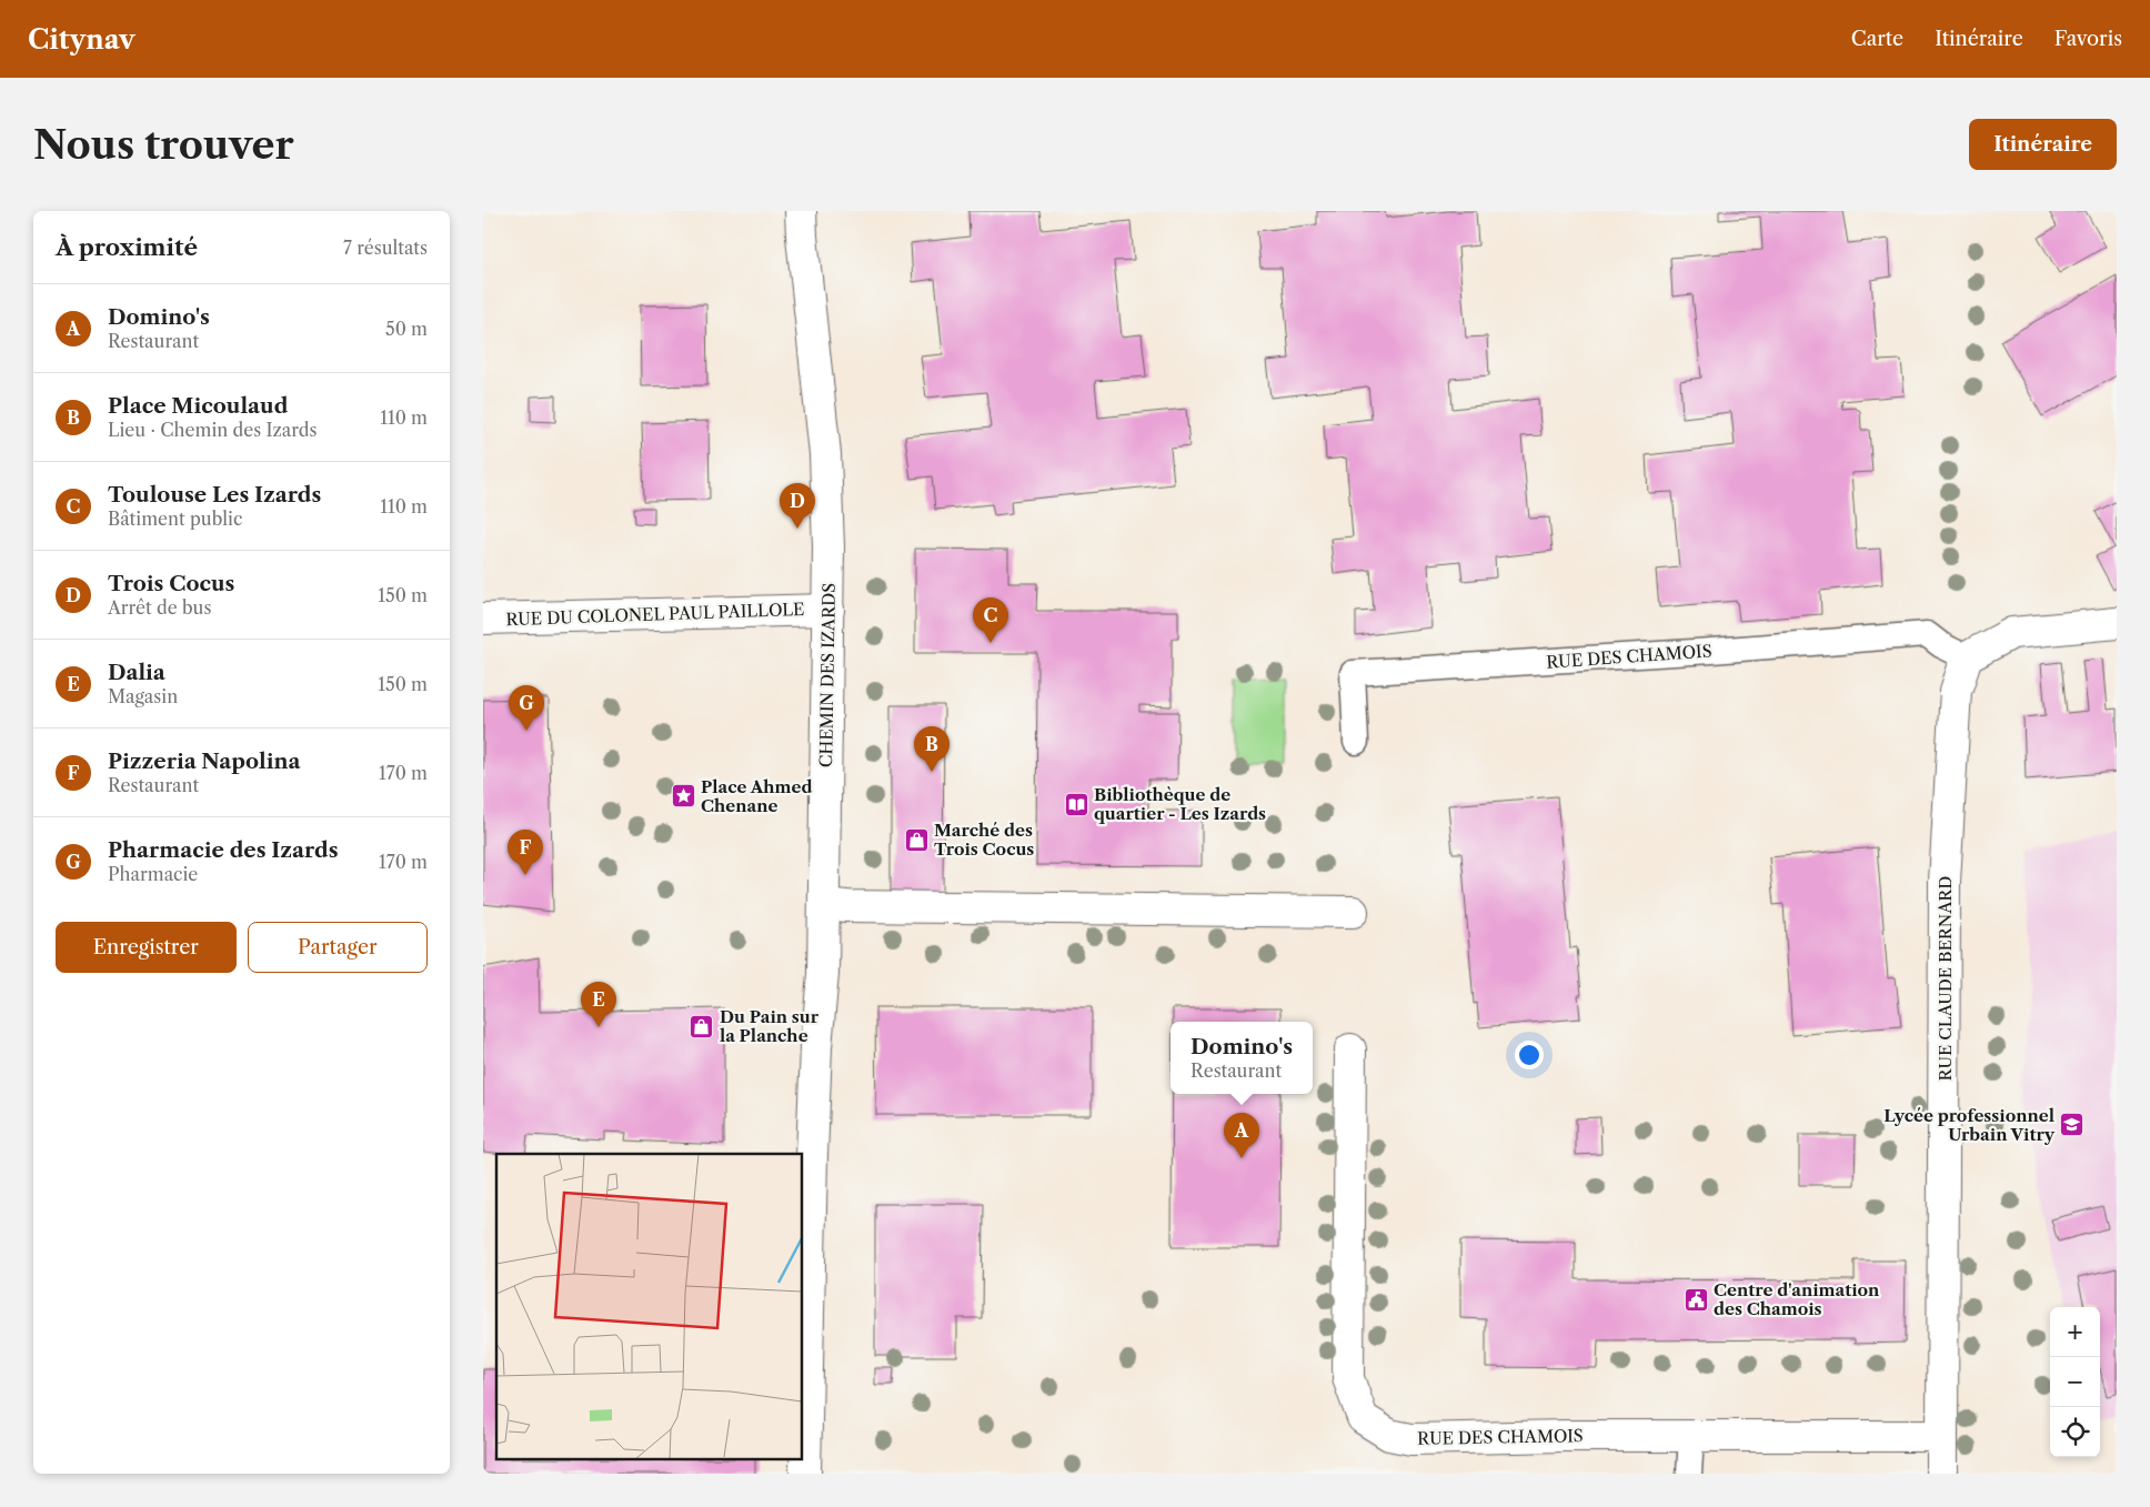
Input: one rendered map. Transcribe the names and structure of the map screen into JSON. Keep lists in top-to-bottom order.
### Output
{
  "streets": {
    "street": [
      "RUE DU COLONEL PAUL PAILLOLE",
      "RUE DES CHAMOIS",
      "CHEMIN DES IZARDS",
      "RUE CLAUDE BERNARD"
    ]
  },
  "crossings": [
    ["RUE DU COLONEL PAUL PAILLOLE", "CHEMIN DES IZARDS"],
    ["RUE DES CHAMOIS", "RUE CLAUDE BERNARD"]
  ],
  "places": {
    "place": ["Place Ahmed Chenane"],
    "library": ["Bibliothèque de quartier - Les Izards"],
    "shop": ["Marché des Trois Cocus", "Du Pain sur la Planche"],
    "school or university": ["Lycée professionnel Urbain Vitry"],
    "public building": ["Centre d'animation des Chamois"]
  },
  "page": {
    "header": "Citynav",
    "nav": ["Carte", "Itinéraire", "Favoris"],
    "buttons": [
      "Itinéraire",
      ["Enregistrer", "Partager"]
    ],
    "title": "Nous trouver",
    "heading": ["À proximité", "7 résultats"],
    "list": [
      {
        "mark": "A",
        "name": "Domino's",
        "note": "Restaurant",
        "value": "50 m"
      },
      {
        "mark": "B",
        "name": "Place Micoulaud",
        "note": "Lieu · Chemin des Izards",
        "value": "110 m"
      },
      {
        "mark": "C",
        "name": "Toulouse Les Izards",
        "note": "Bâtiment public",
        "value": "110 m"
      },
      {
        "mark": "D",
        "name": "Trois Cocus",
        "note": "Arrêt de bus",
        "value": "150 m"
      },
      {
        "mark": "E",
        "name": "Dalia",
        "note": "Magasin",
        "value": "150 m"
      },
      {
        "mark": "F",
        "name": "Pizzeria Napolina",
        "note": "Restaurant",
        "value": "170 m"
      },
      {
        "mark": "G",
        "name": "Pharmacie des Izards",
        "note": "Pharmacie",
        "value": "170 m"
      }
    ],
    "pins": [
      "D",
      "C",
      "G",
      "B",
      "F",
      "E",
      "A"
    ],
    "popup": ["Domino's", "Restaurant"],
    "map_buttons": ["+", "−"]
  }
}
